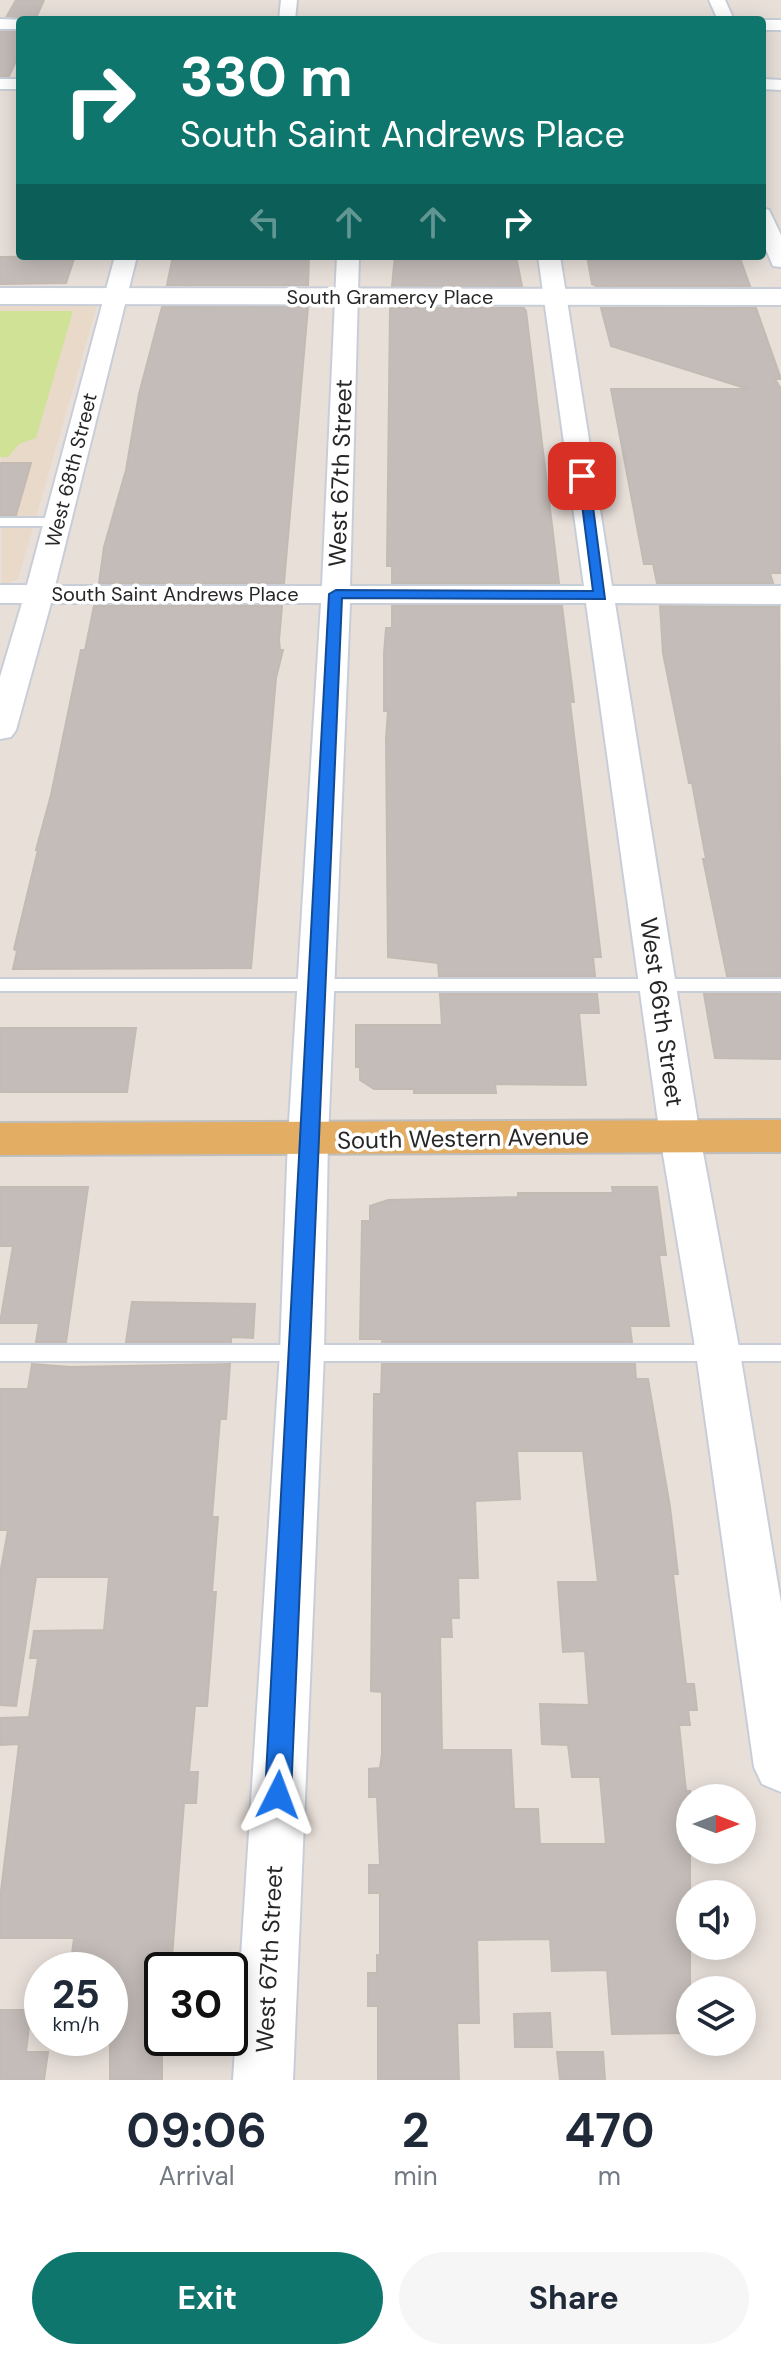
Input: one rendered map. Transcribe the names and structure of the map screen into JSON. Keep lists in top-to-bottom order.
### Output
{
  "streets": {
    "main road": ["South Western Avenue"],
    "street": [
      "South Gramercy Place",
      "West 68th Street",
      "West 67th Street",
      "South Saint Andrews Place",
      "West 66th Street"
    ]
  },
  "crossings": [
    ["South Gramercy Place", "West 68th Street"],
    ["South Gramercy Place", "West 67th Street"],
    ["South Gramercy Place", "West 66th Street"],
    ["West 68th Street", "South Saint Andrews Place"],
    ["West 67th Street", "South Saint Andrews Place"],
    ["West 67th Street", "South Western Avenue"],
    ["South Saint Andrews Place", "West 66th Street"],
    ["West 66th Street", "South Western Avenue"]
  ],
  "north": "right",
  "page": {
    "turn": ["330 m", "South Saint Andrews Place"],
    "speed": "25 km/h",
    "limit": "30",
    "eta": [
      "09:06",
      "Arrival",
      "2",
      "min",
      "470",
      "m"
    ],
    "buttons": ["Exit", "Share"]
  }
}
